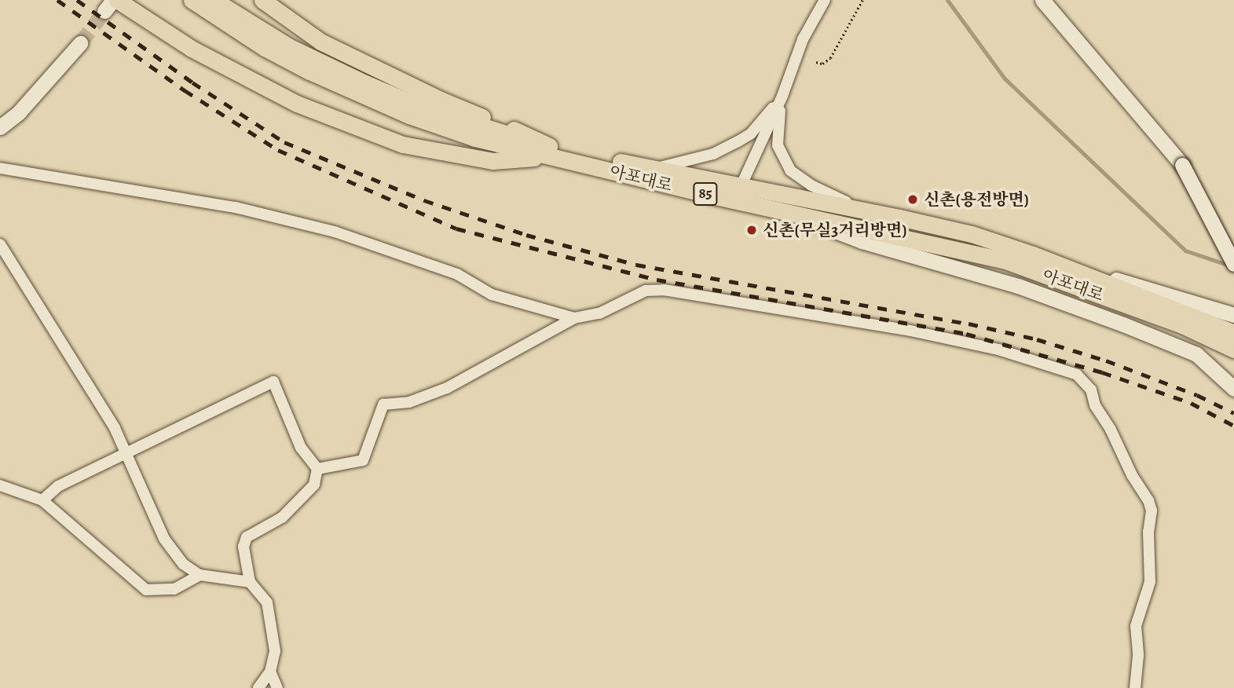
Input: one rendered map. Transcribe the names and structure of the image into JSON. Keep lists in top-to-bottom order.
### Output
{
  "streets": {
    "main road": ["아포대로", "85"]
  },
  "places": ["신촌(용전방면)", "신촌(무실3거리방면)"]
}
